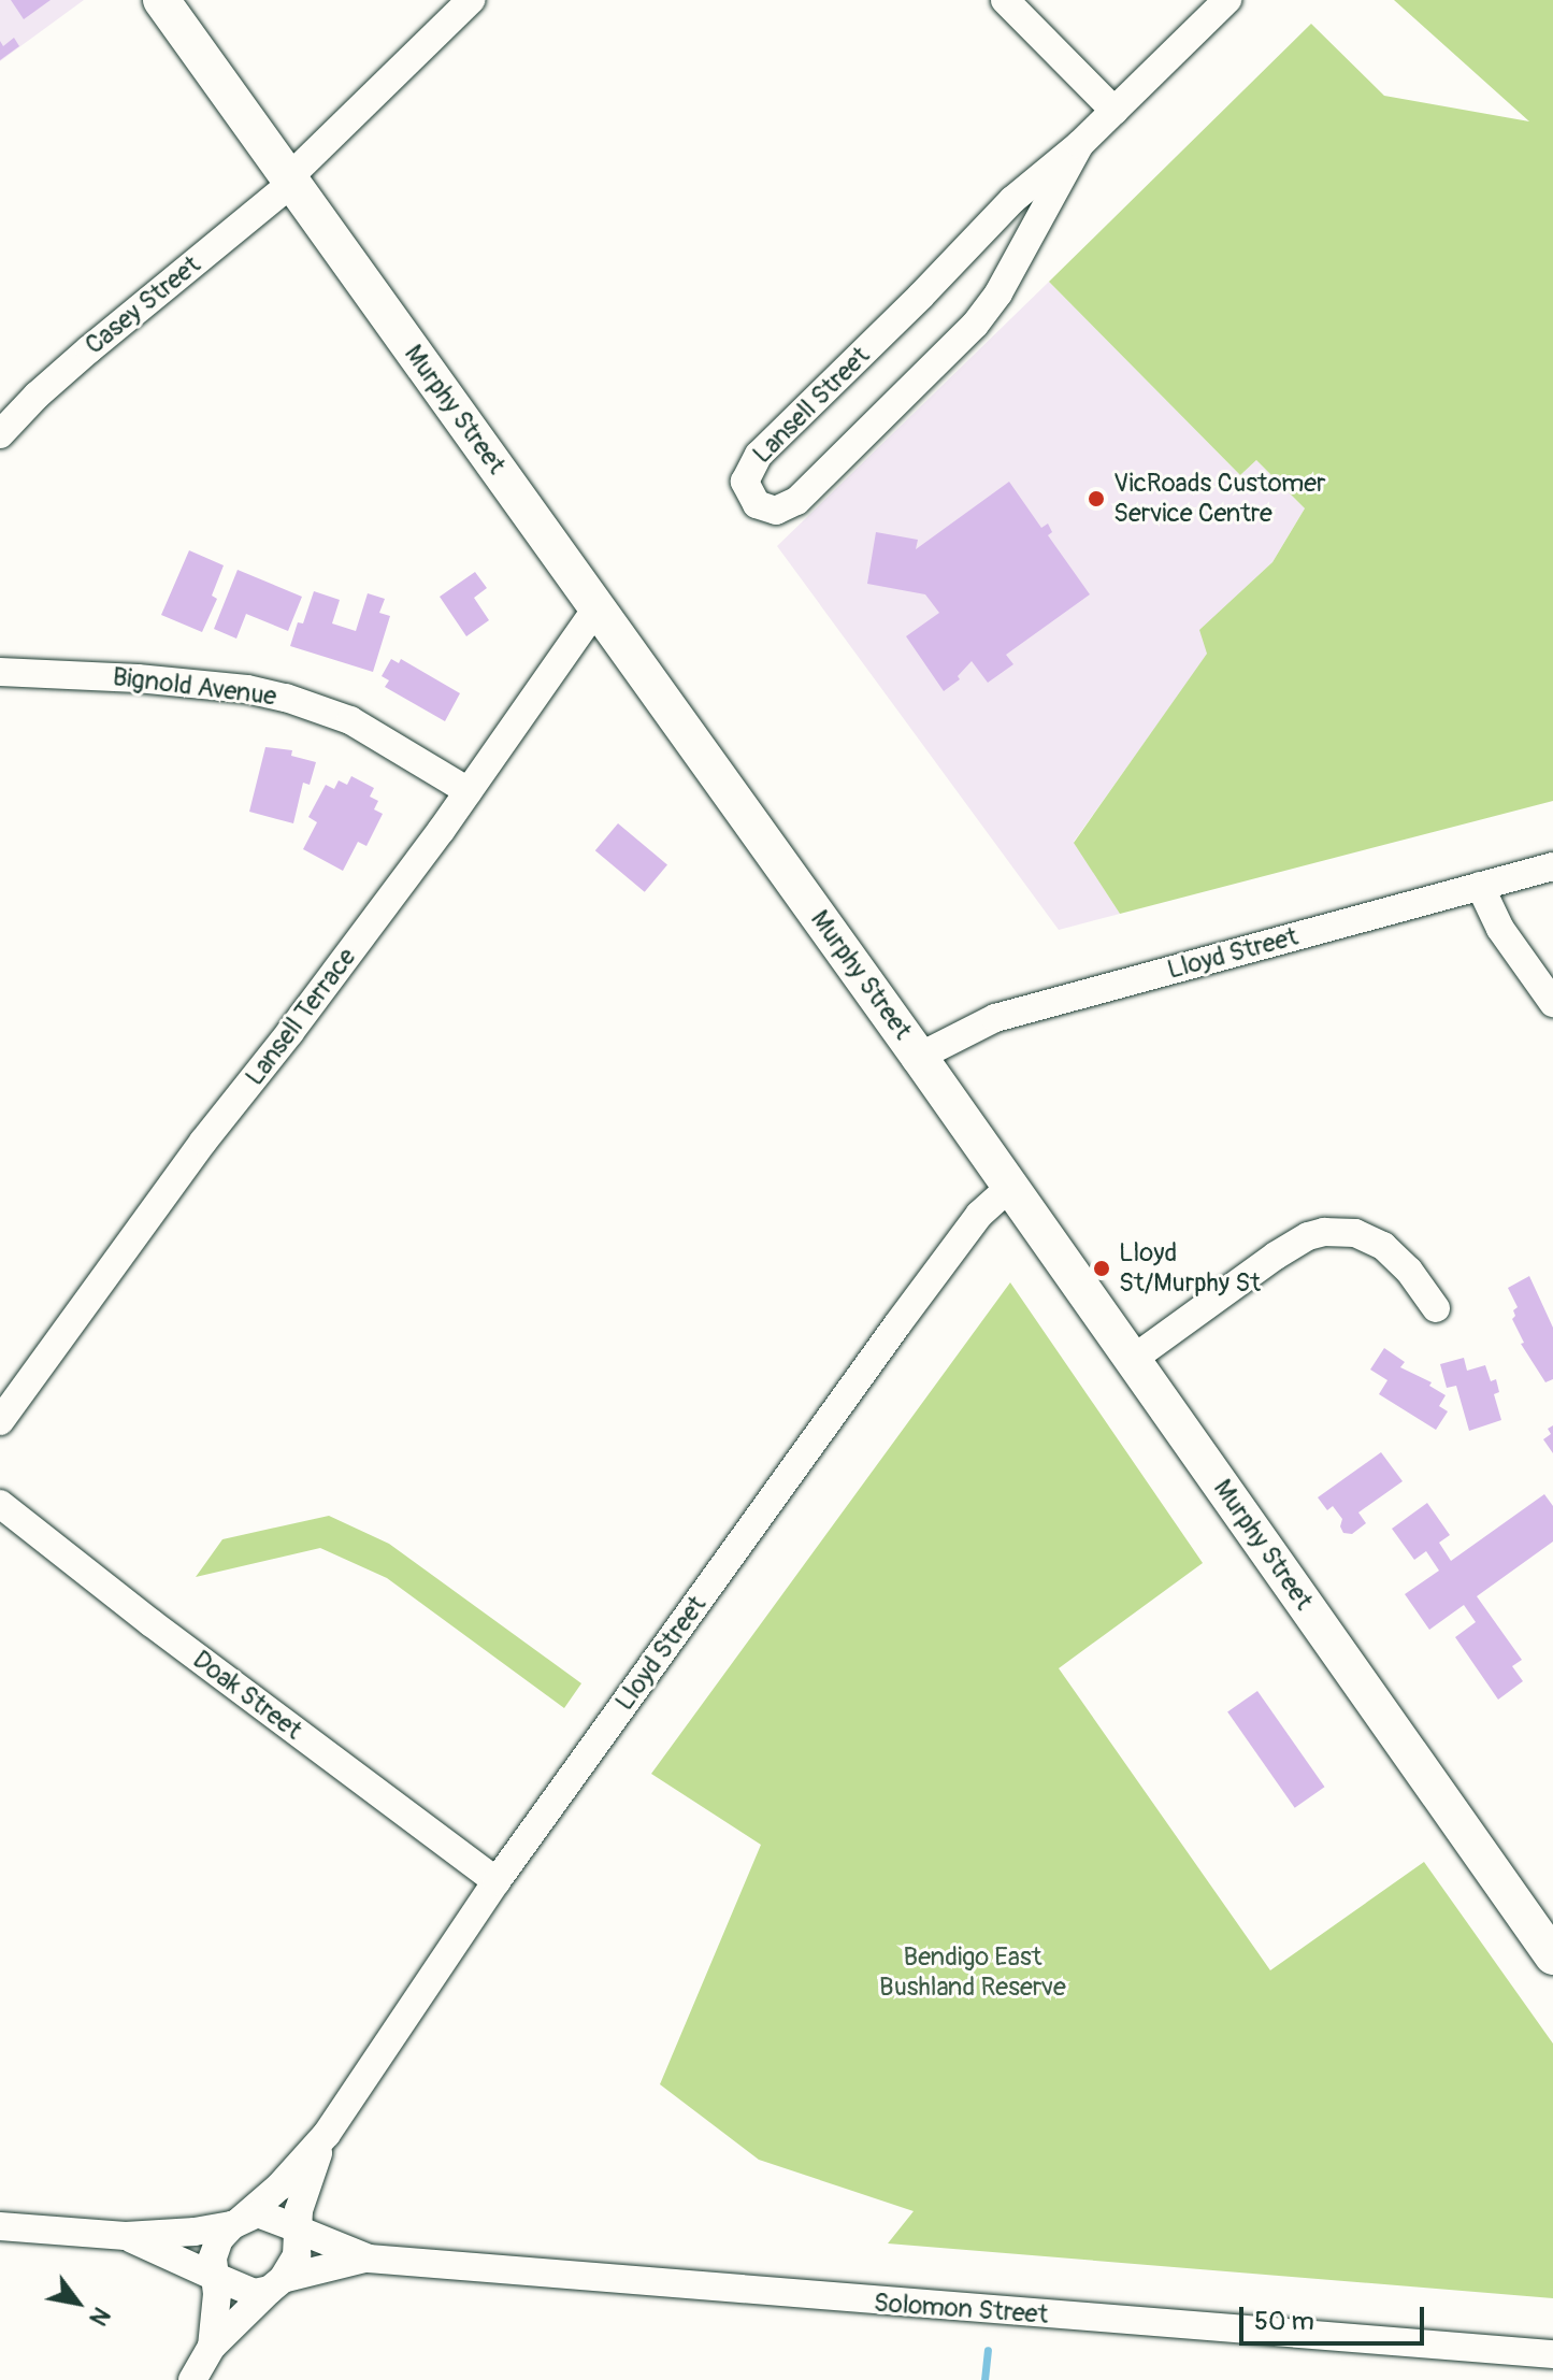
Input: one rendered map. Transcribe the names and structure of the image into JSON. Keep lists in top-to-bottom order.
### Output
{
  "streets": {
    "street": [
      "Casey Street",
      "Lansell Street",
      "Murphy Street",
      "Bignold Avenue",
      "Lloyd Street",
      "Lansell Terrace",
      "Doak Street",
      "Solomon Street"
    ]
  },
  "crossings": [
    ["Casey Street", "Murphy Street"],
    ["Murphy Street", "Lloyd Street"],
    ["Murphy Street", "Lansell Terrace"],
    ["Bignold Avenue", "Lansell Terrace"],
    ["Lloyd Street", "Doak Street"],
    ["Lloyd Street", "Solomon Street"]
  ],
  "parks": ["Bendigo East Bushland Reserve"],
  "places": ["VicRoads Customer Service Centre", "Lloyd St/Murphy St"],
  "scale_bar": "50 m",
  "north": "bottom right"
}
